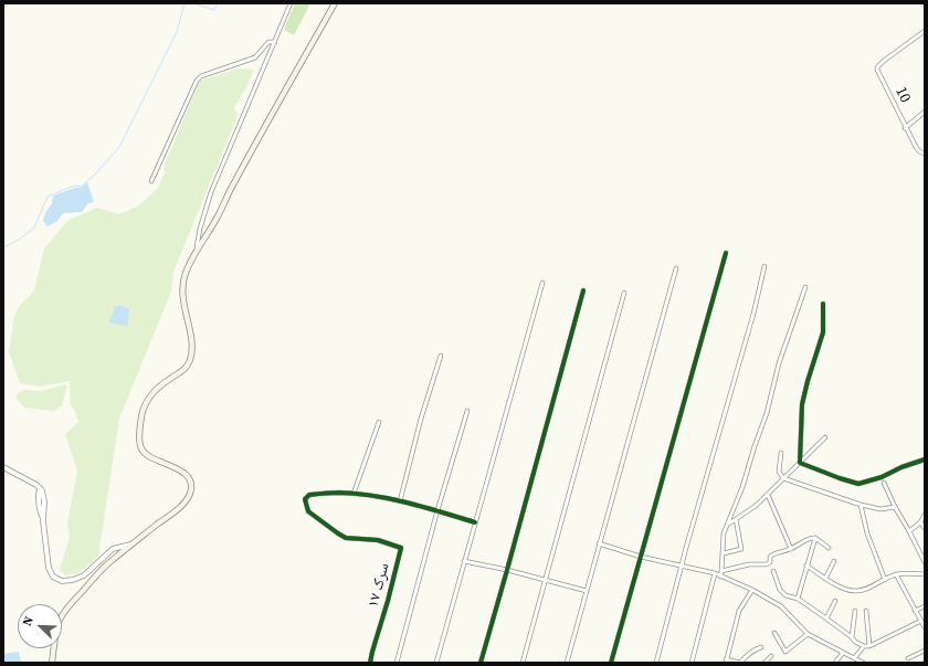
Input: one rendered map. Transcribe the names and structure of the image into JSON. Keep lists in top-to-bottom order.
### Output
{
  "streets": {
    "street": ["10", "سرک ۱۷"]
  },
  "north": "top left"
}
